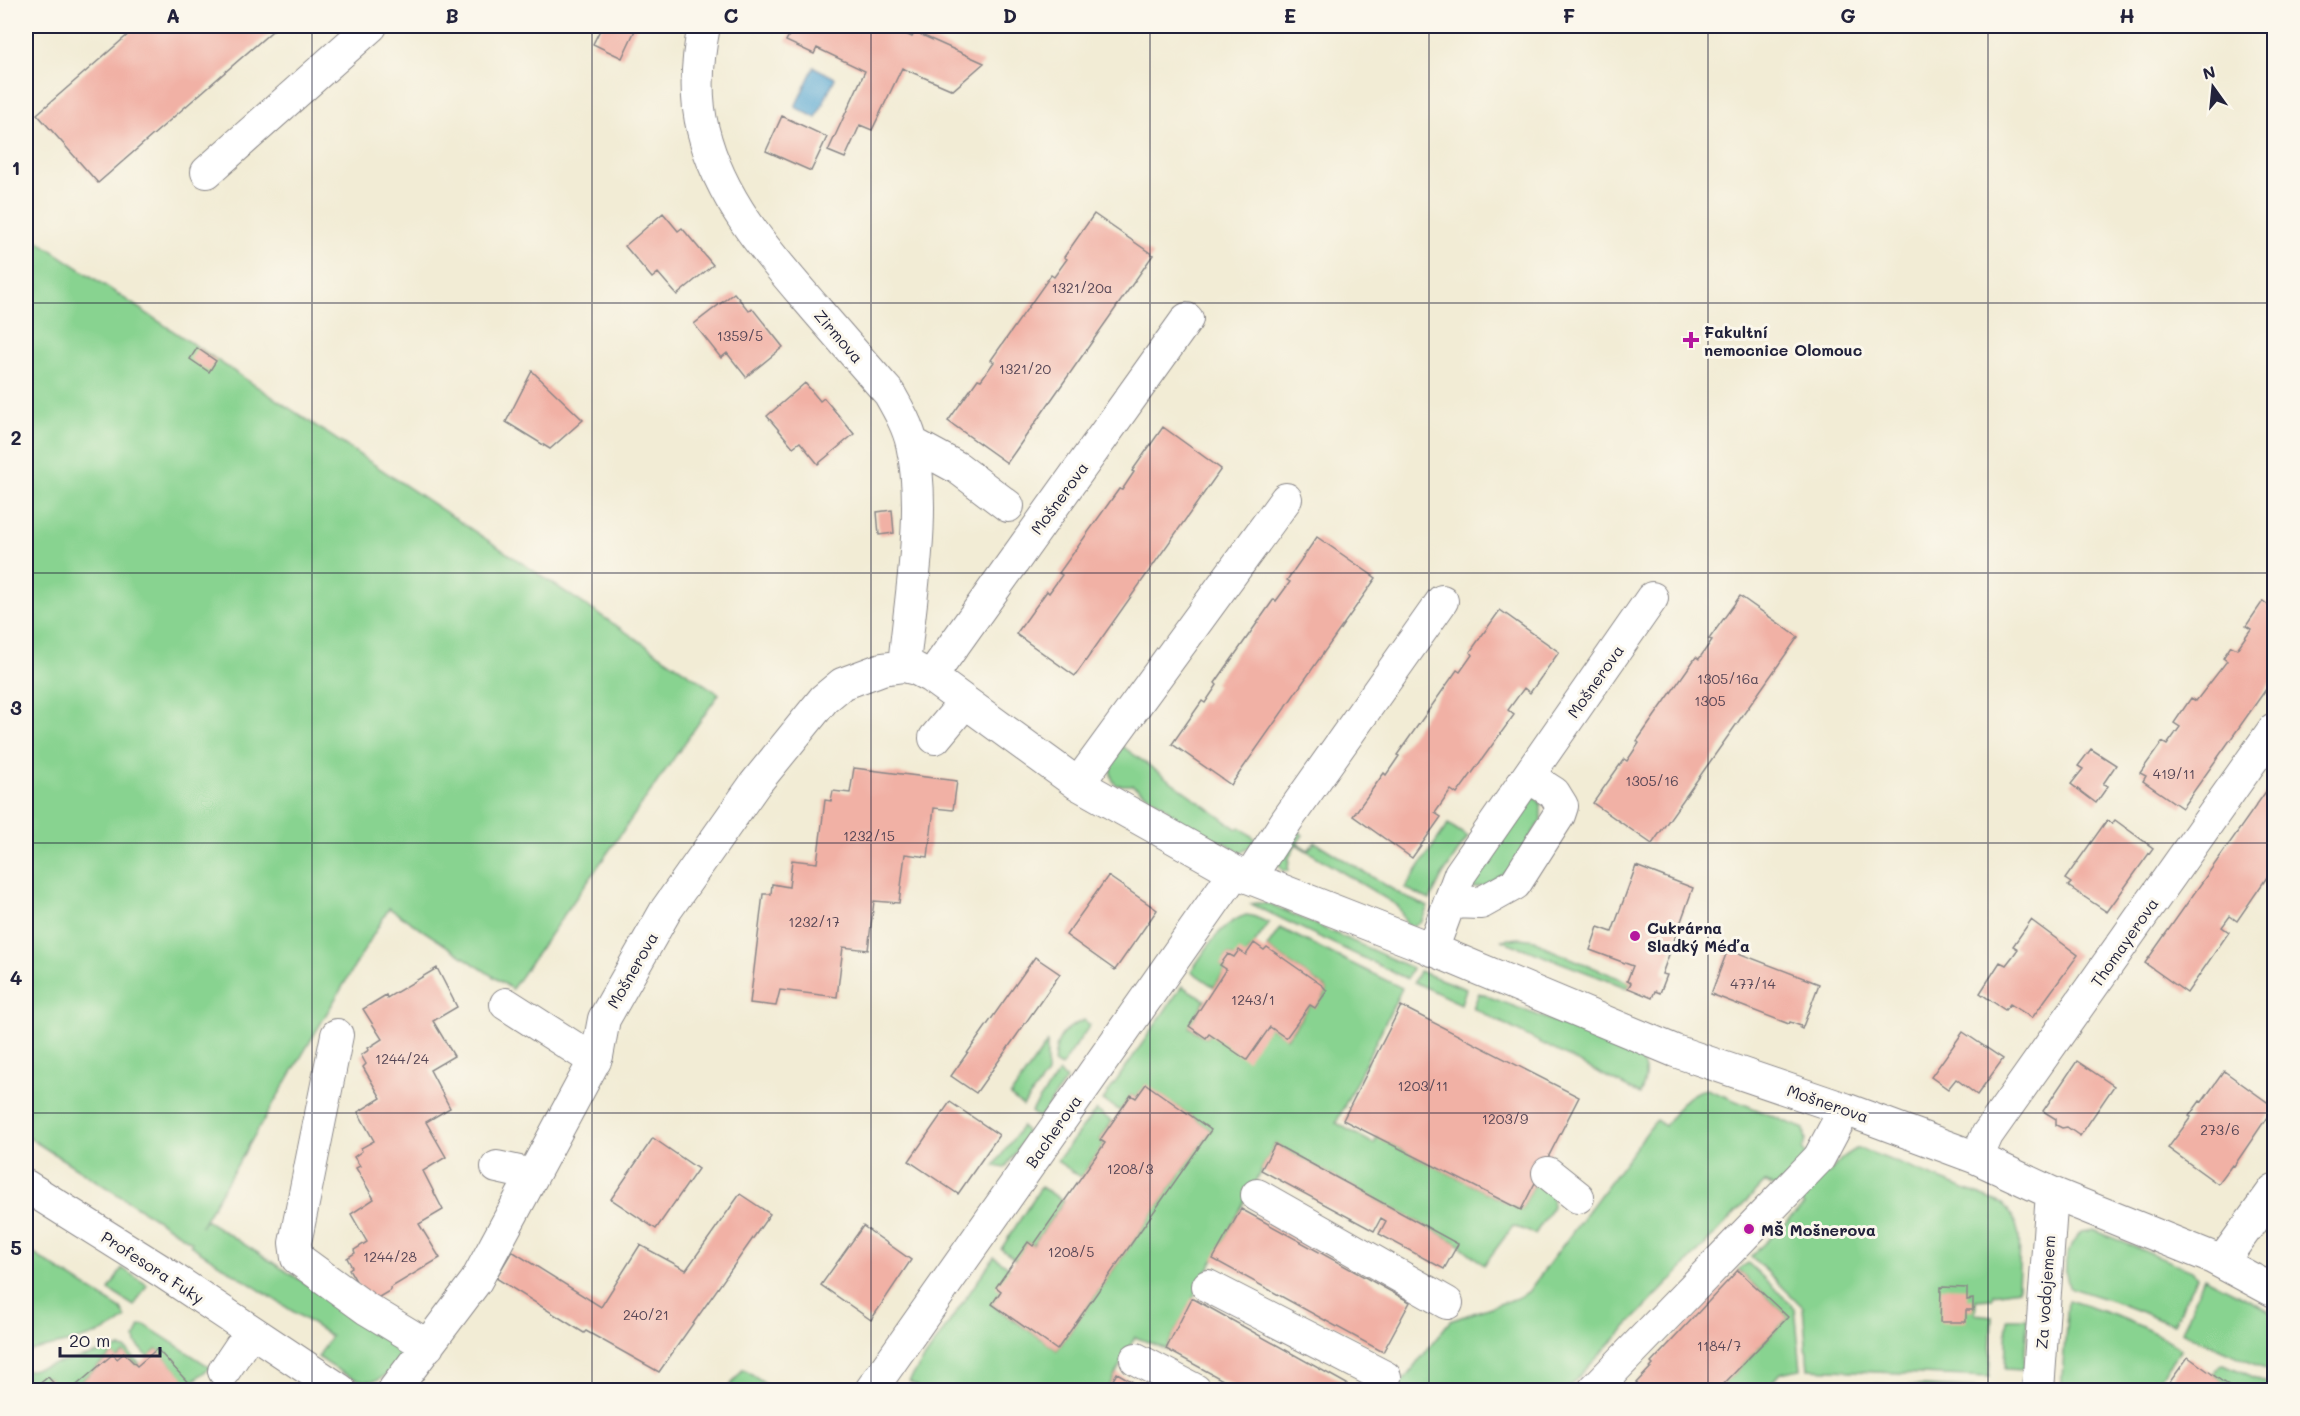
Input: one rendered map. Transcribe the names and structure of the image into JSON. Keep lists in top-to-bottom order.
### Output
{
  "streets": {
    "street": [
      "Zirmova",
      "Mošnerova",
      "Thomayerova",
      "Bacherova",
      "Profesora Fuky",
      "Za vodojemem"
    ]
  },
  "crossings": [
    ["Zirmova", "Mošnerova"],
    ["Mošnerova", "Thomayerova"],
    ["Mošnerova", "Bacherova"],
    ["Mošnerova", "Za vodojemem"]
  ],
  "places": {
    "health": ["Fakultní nemocnice Olomouc"],
    "other": ["Cukrárna Sladký Méďa", "MŠ Mošnerova"]
  },
  "house_numbers": [
    "1321/20a",
    "1359/5",
    "1321/20",
    "1305/16a",
    "1305",
    "419/11",
    "1305/16",
    "1232/15",
    "1232/17",
    "477/14",
    "1243/1",
    "1244/24",
    "1203/11",
    "1203/9",
    "273/6",
    "1208/3",
    "1208/5",
    "1244/28",
    "240/21",
    "1184/7"
  ],
  "scale_bar": "20 m",
  "north": "top",
  "grid": {
    "columns": [
      "A",
      "B",
      "C",
      "D",
      "E",
      "F",
      "G",
      "H"
    ],
    "rows": [
      "1",
      "2",
      "3",
      "4",
      "5"
    ]
  }
}
